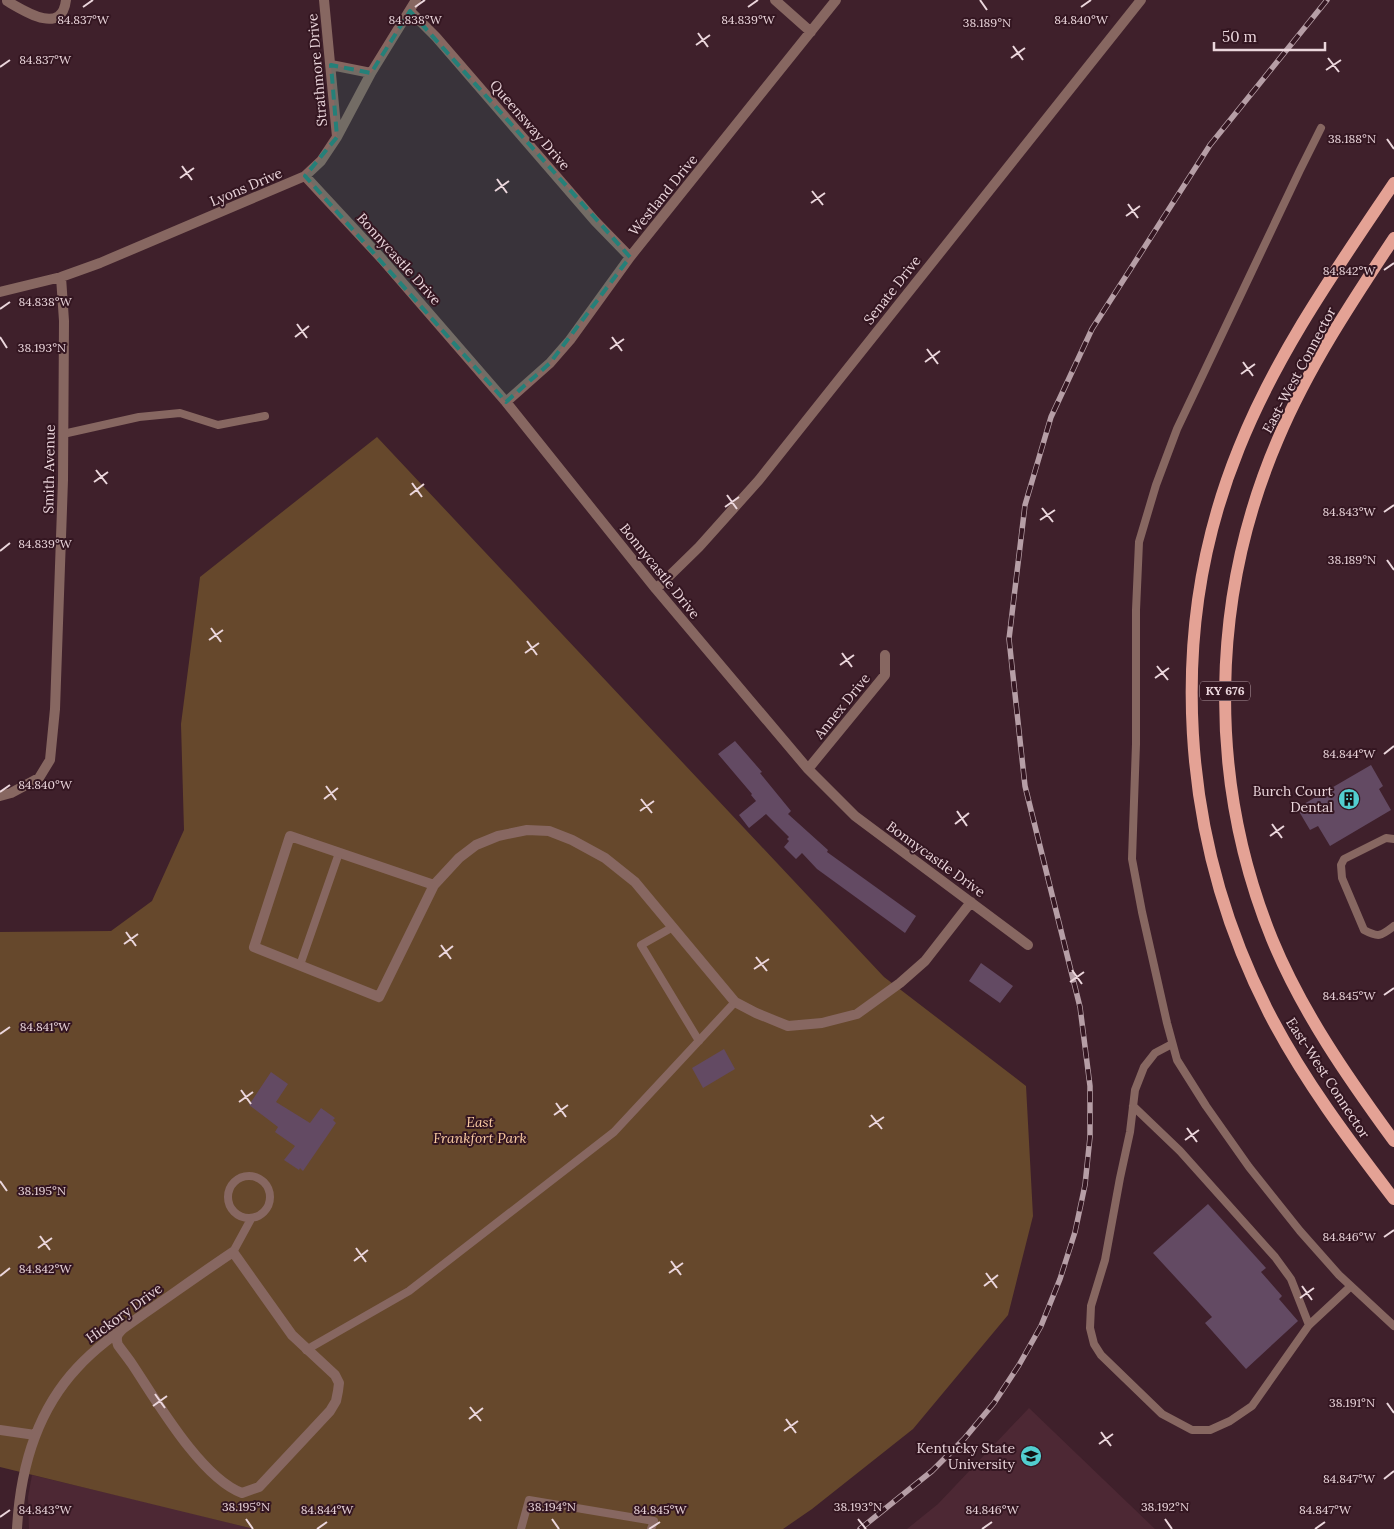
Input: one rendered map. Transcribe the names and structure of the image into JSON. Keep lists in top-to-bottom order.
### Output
{
  "streets": {
    "main road": ["East-West Connector", "KY 676"],
    "street": [
      "Strathmore Drive",
      "Queensway Drive",
      "Lyons Drive",
      "Westland Drive",
      "Bonnycastle Drive",
      "Senate Drive",
      "Smith Avenue",
      "Annex Drive",
      "Hickory Drive"
    ]
  },
  "crossings": [
    ["Strathmore Drive", "Lyons Drive"],
    ["Queensway Drive", "Lyons Drive"],
    ["Queensway Drive", "Westland Drive"],
    ["Lyons Drive", "Bonnycastle Drive"],
    ["Lyons Drive", "Smith Avenue"],
    ["Westland Drive", "Bonnycastle Drive"],
    ["Bonnycastle Drive", "Senate Drive"],
    ["Bonnycastle Drive", "Annex Drive"]
  ],
  "parks": ["East Frankfort Park"],
  "places": {
    "building": ["Burch Court Dental"],
    "school or university": ["Kentucky State University"]
  },
  "scale_bar": "50 m",
  "coordinates": [
    "84.838°W",
    "84.837°W",
    "84.839°W",
    "84.840°W",
    "38.189°N",
    "38.188°N",
    "84.842°W",
    "38.193°N",
    "84.843°W",
    "84.844°W",
    "84.845°W",
    "84.841°W",
    "38.195°N",
    "84.846°W",
    "38.191°N",
    "84.847°W",
    "38.194°N",
    "38.192°N"
  ]
}
